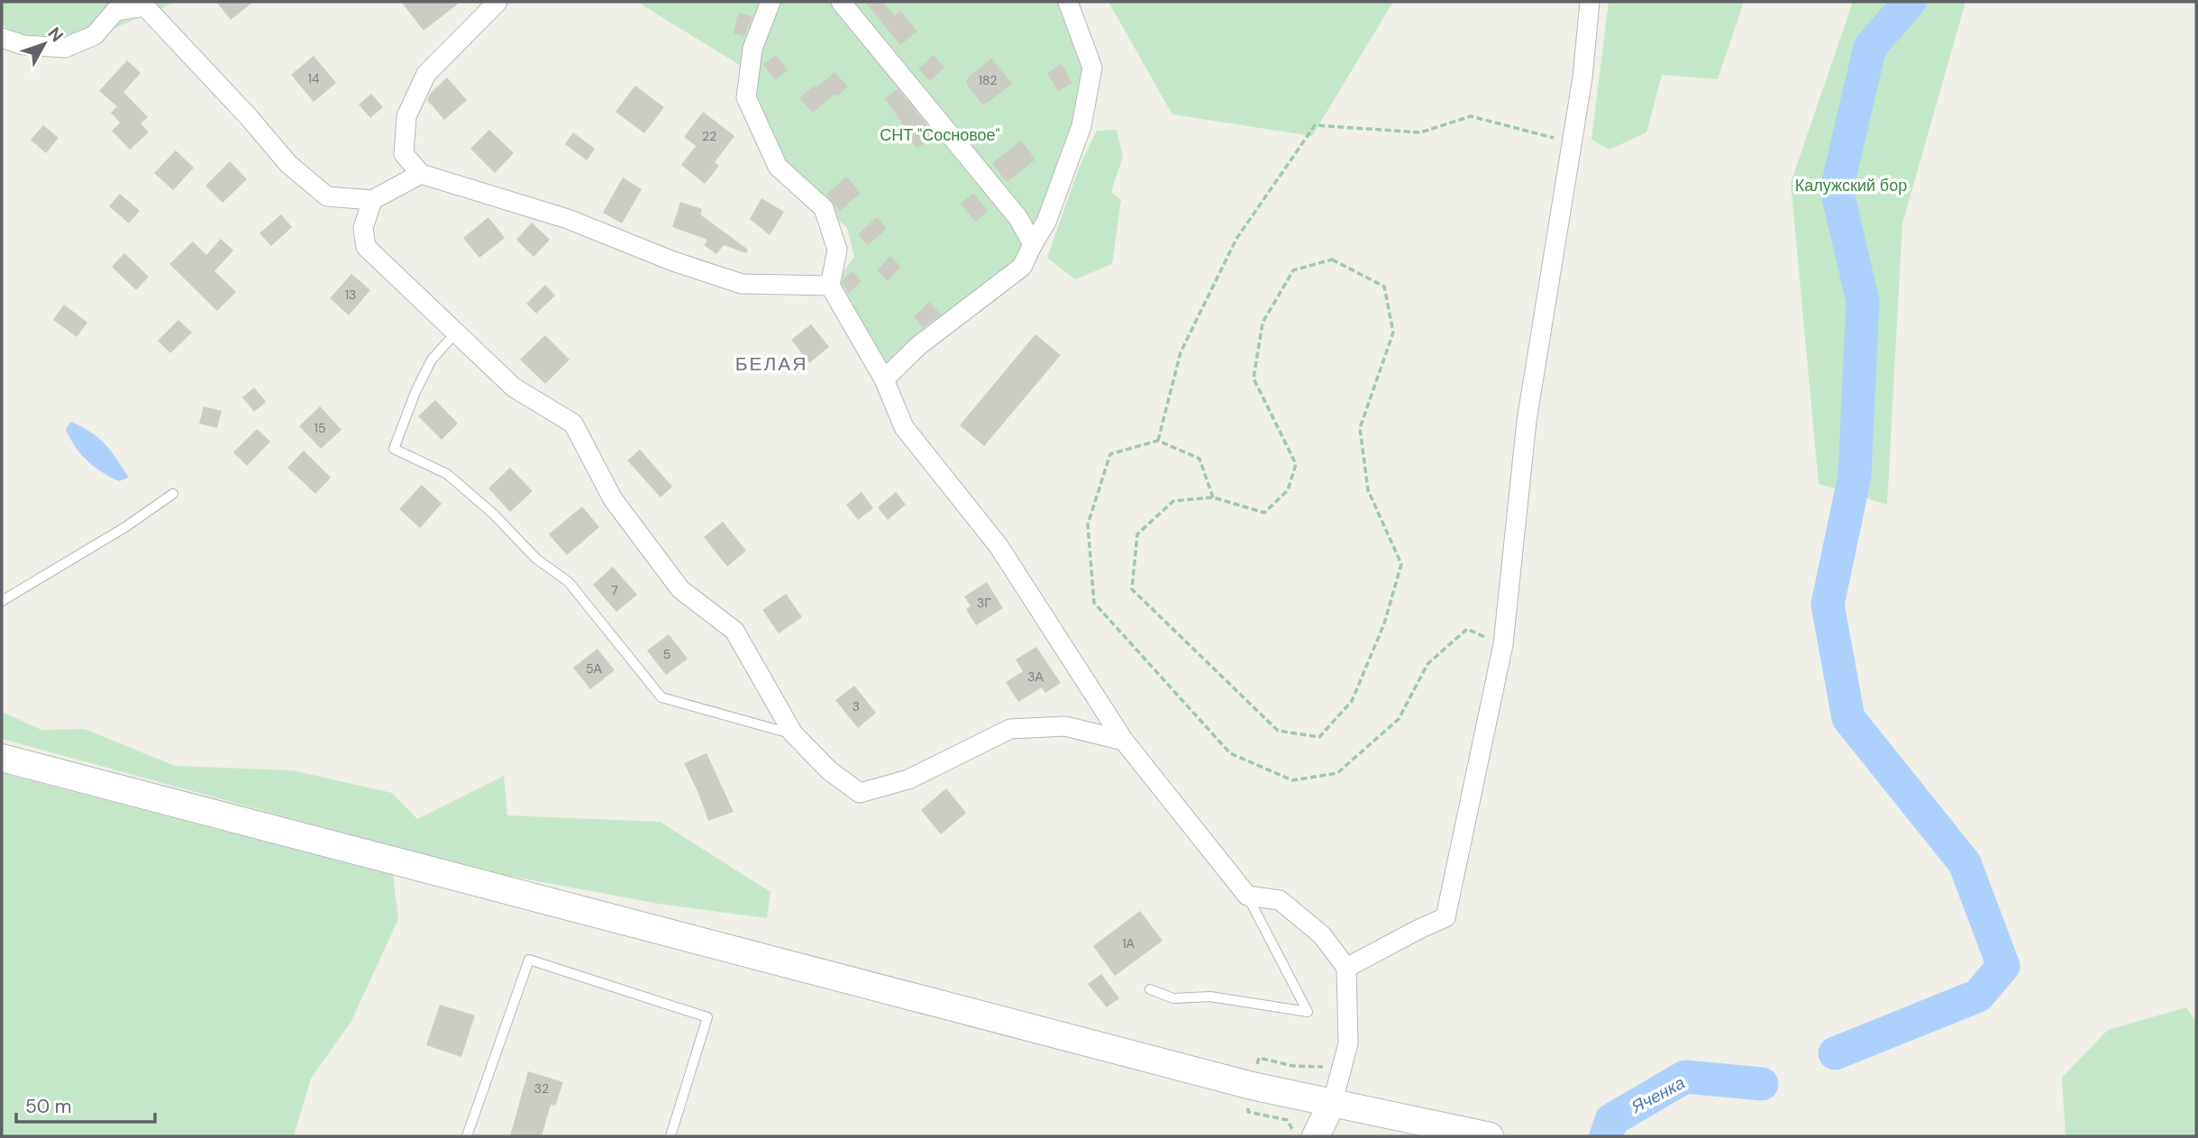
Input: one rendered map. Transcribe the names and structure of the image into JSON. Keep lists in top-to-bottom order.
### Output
{
  "districts": ["БЕЛАЯ"],
  "water": ["Яченка"],
  "parks": ["СНТ \"Сосновое\"", "Калужский бор"],
  "house_numbers": [
    "14",
    "182",
    "22",
    "13",
    "15",
    "7",
    "3Г",
    "5",
    "5А",
    "3А",
    "3",
    "1А",
    "32"
  ],
  "scale_bar": "50 m",
  "north": "top right"
}
